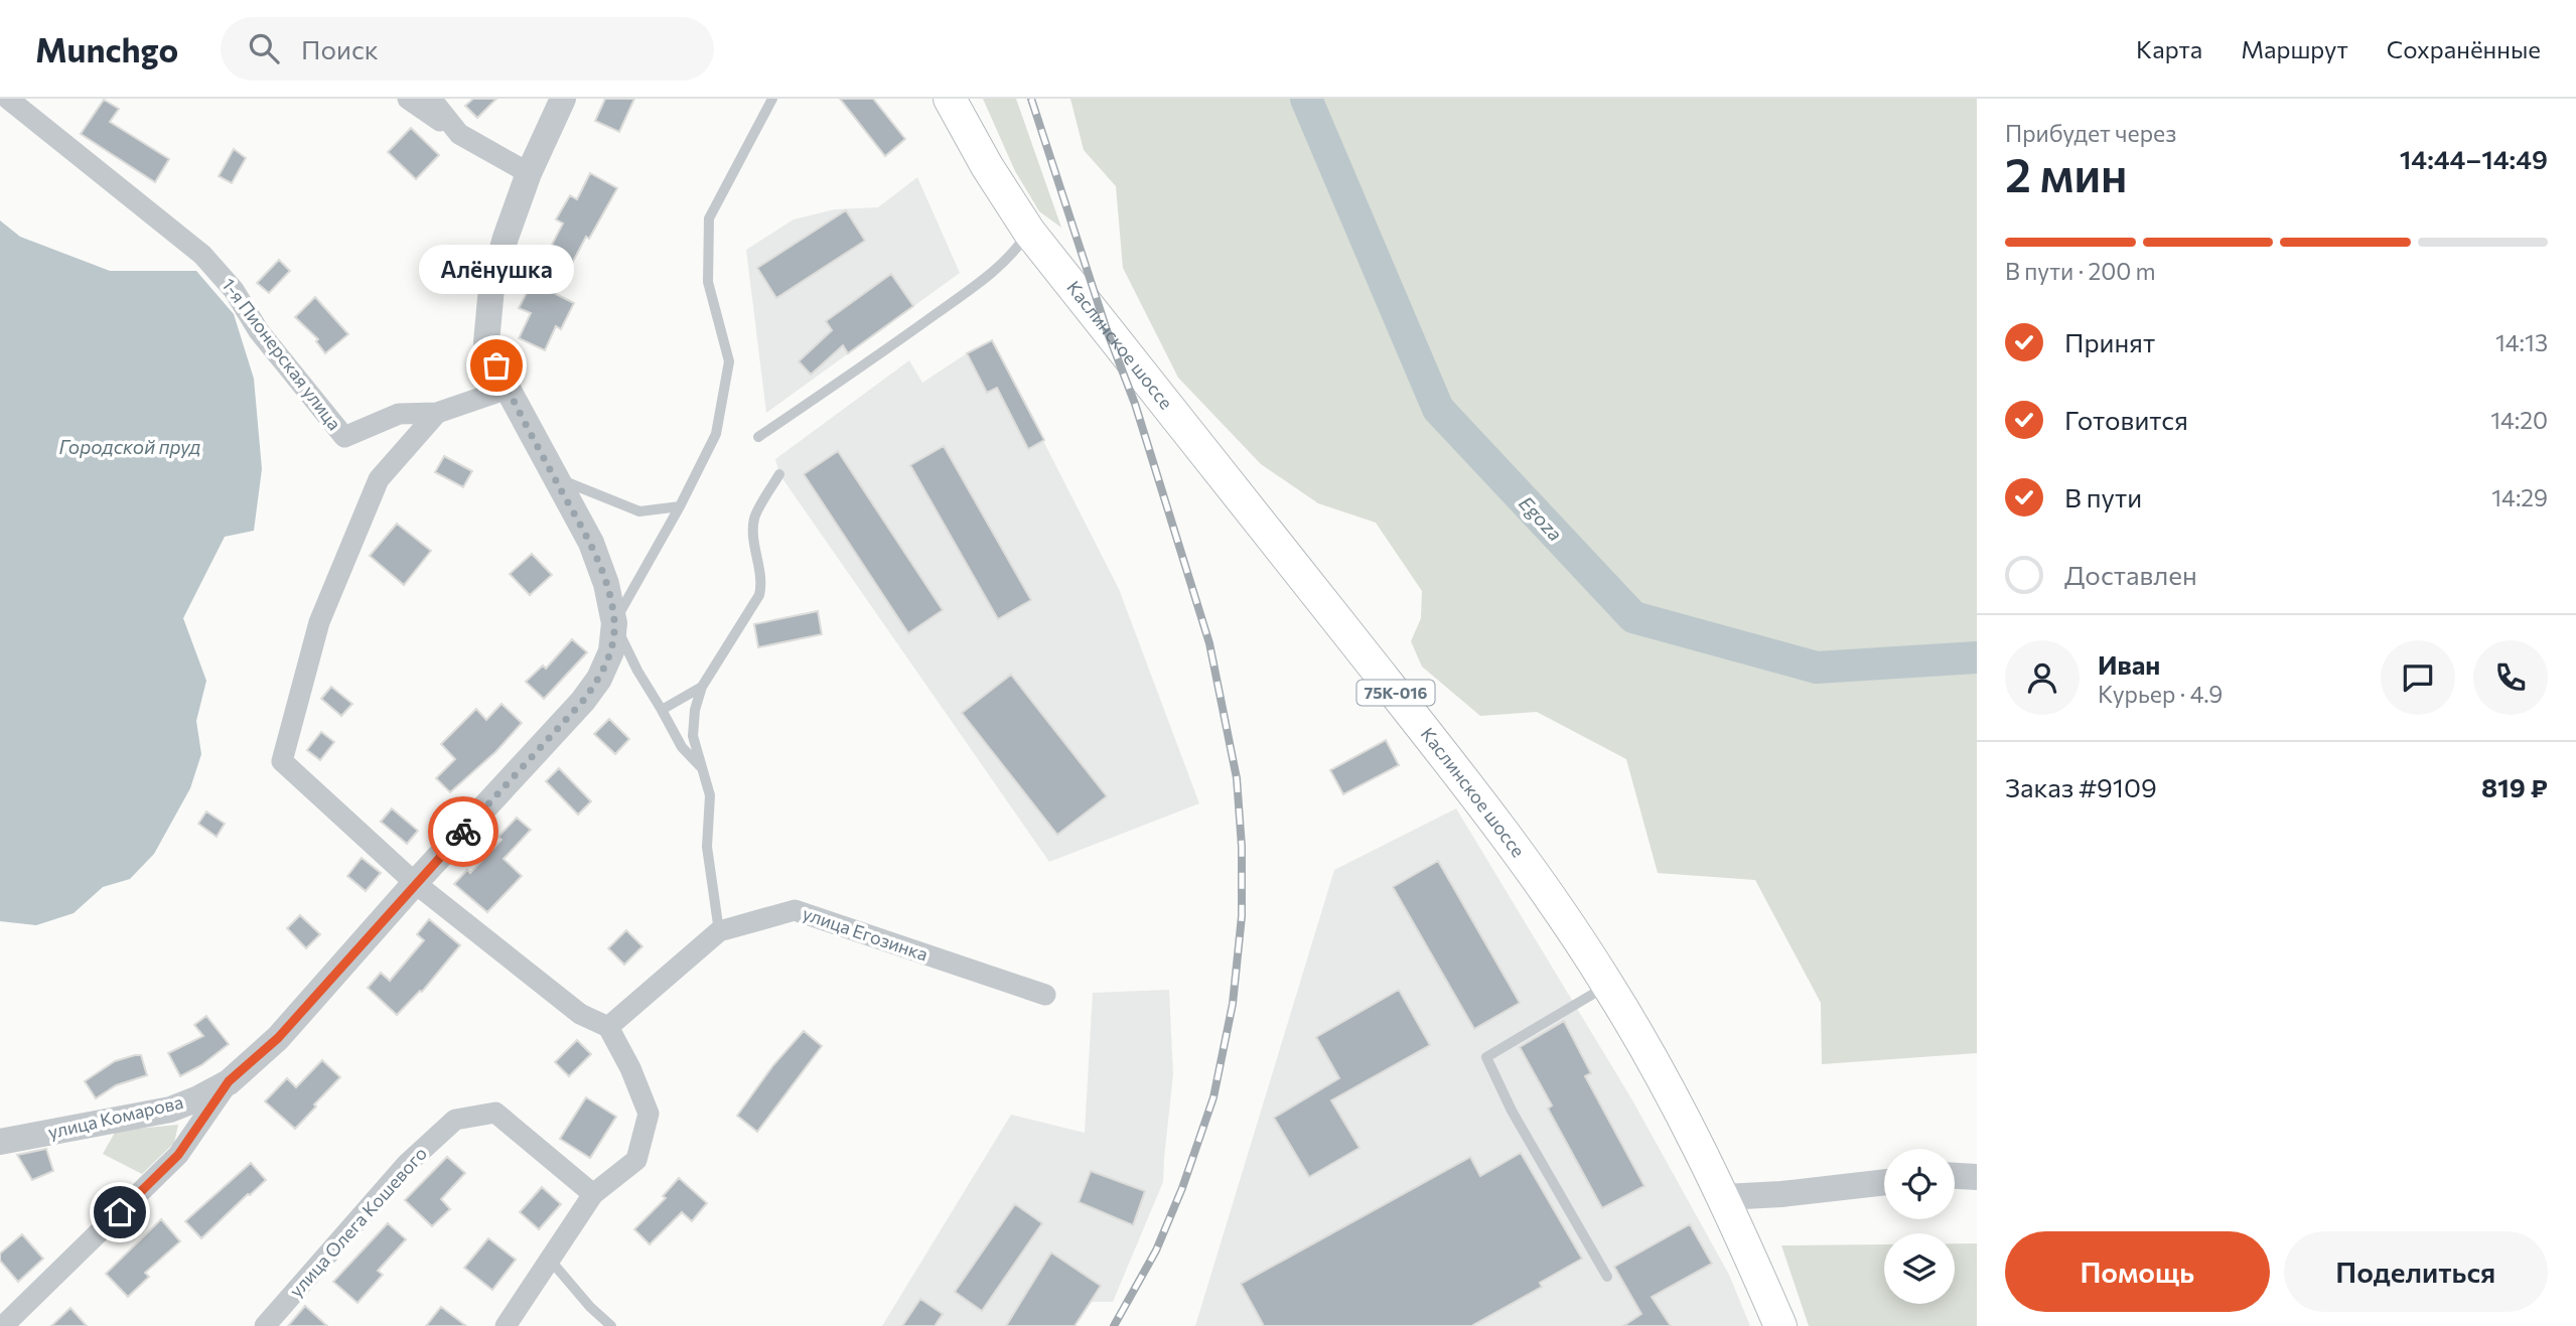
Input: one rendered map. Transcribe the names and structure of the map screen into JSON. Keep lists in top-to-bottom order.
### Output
{
  "streets": {
    "main road": ["Каслинское шоссе", "75К-016"],
    "street": [
      "1-я Пионерская улица",
      "улица Егозинка",
      "улица Комарова",
      "улица Олега Кошевого"
    ]
  },
  "water": ["Городской пруд", "Egoza"],
  "places": ["Алёнушка"],
  "page": {
    "header": "Munchgo",
    "search": "Поиск",
    "nav": ["Карта", "Маршрут", "Сохранённые"],
    "heading": ["2 мин", "Прибудет через", "14:44–14:49"],
    "panel": [
      "Иван",
      "Курьер · 4.9",
      "Заказ #9109",
      "819 ₽"
    ],
    "bar": "В пути · 200 m",
    "bubble": "Алёнушка",
    "list": [
      ["Принят", "14:13"],
      ["Готовится", "14:20"],
      ["В пути", "14:29"],
      "Доставлен"
    ],
    "buttons": ["Помощь", "Поделиться"]
  }
}
